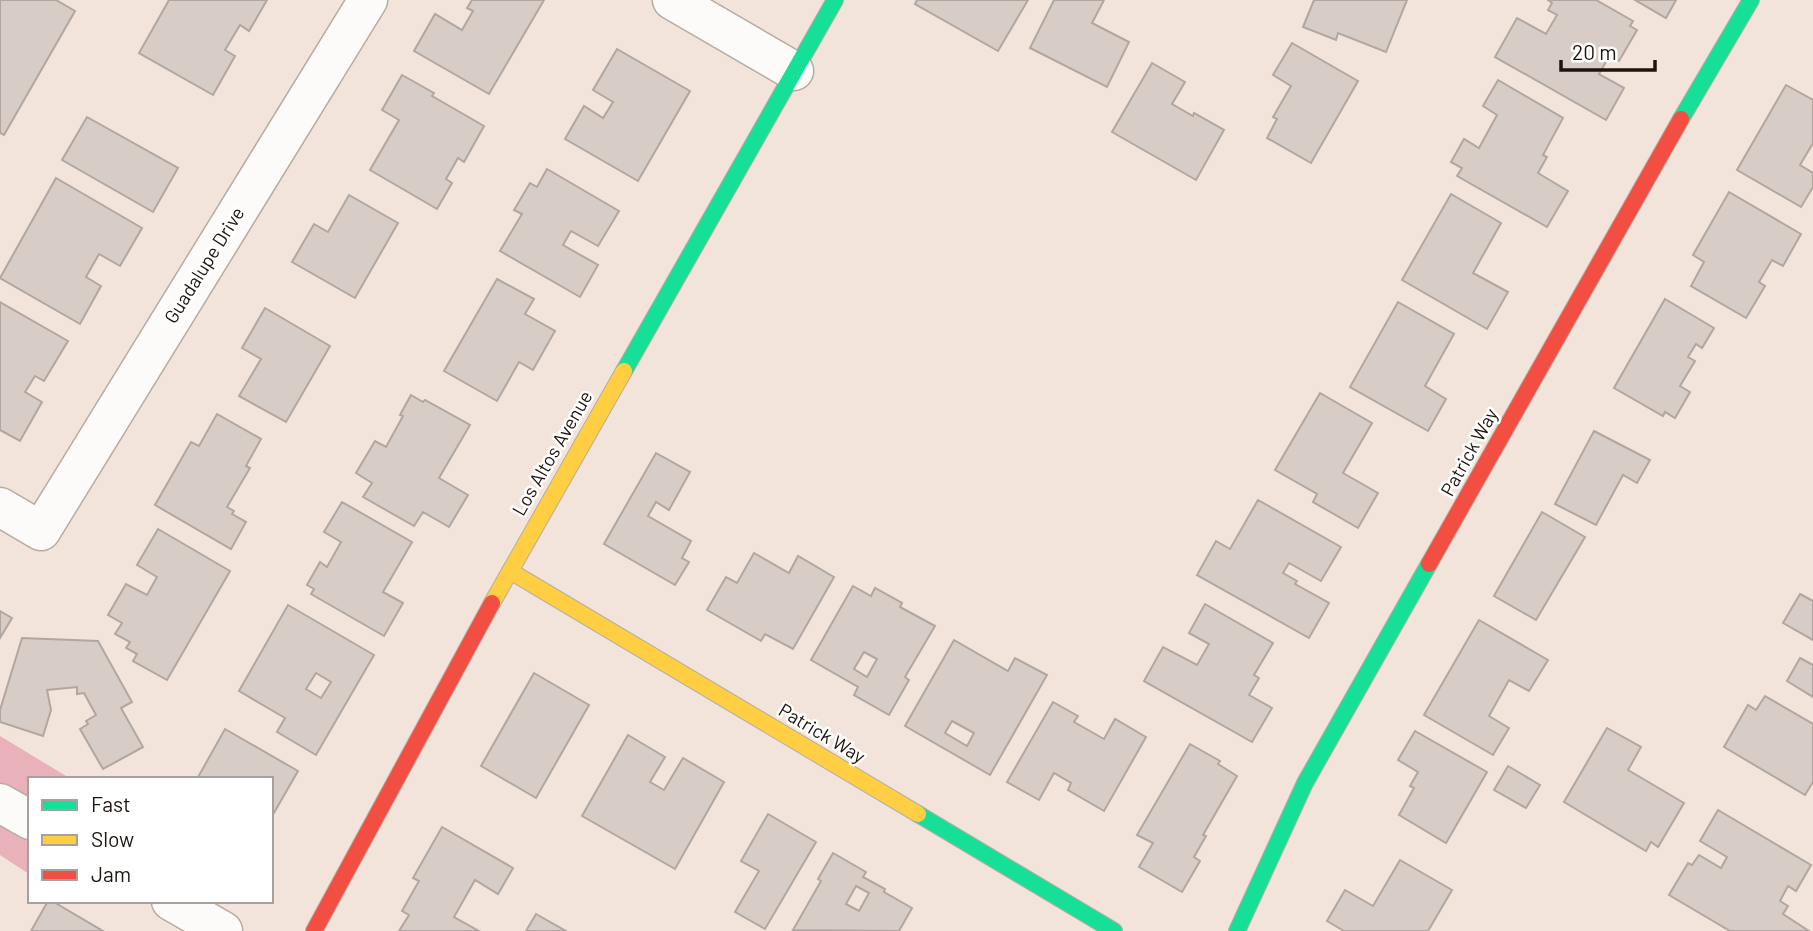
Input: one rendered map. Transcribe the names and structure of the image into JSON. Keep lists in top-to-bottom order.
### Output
{
  "streets": {
    "street": ["Guadalupe Drive", "Patrick Way", "Los Altos Avenue"]
  },
  "crossings": [
    ["Patrick Way", "Los Altos Avenue"]
  ],
  "legend": ["Fast", "Slow", "Jam"],
  "scale_bar": "20 m"
}
